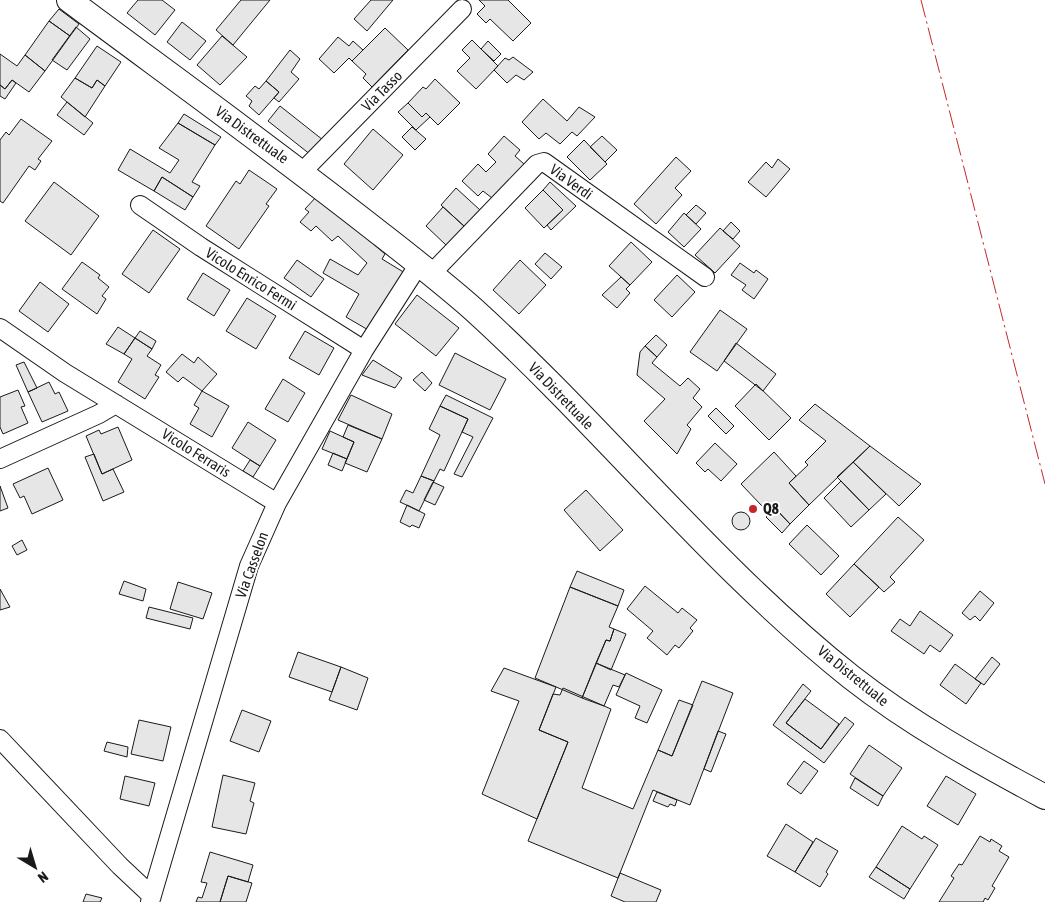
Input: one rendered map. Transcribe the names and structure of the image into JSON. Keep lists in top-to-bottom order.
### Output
{
  "streets": {
    "main road": ["Via Distrettuale"],
    "street": [
      "Via Tasso",
      "Via Verdi",
      "Vicolo Enrico Fermi",
      "Vicolo Ferraris",
      "Via Casselon"
    ]
  },
  "crossings": [
    ["Via Tasso", "Via Distrettuale"],
    ["Via Distrettuale", "Via Verdi"],
    ["Via Distrettuale", "Via Casselon"],
    ["Via Verdi", "Via Casselon"],
    ["Vicolo Enrico Fermi", "Via Casselon"],
    ["Vicolo Ferraris", "Via Casselon"]
  ],
  "places": ["Q8"],
  "north": "bottom right"
}
